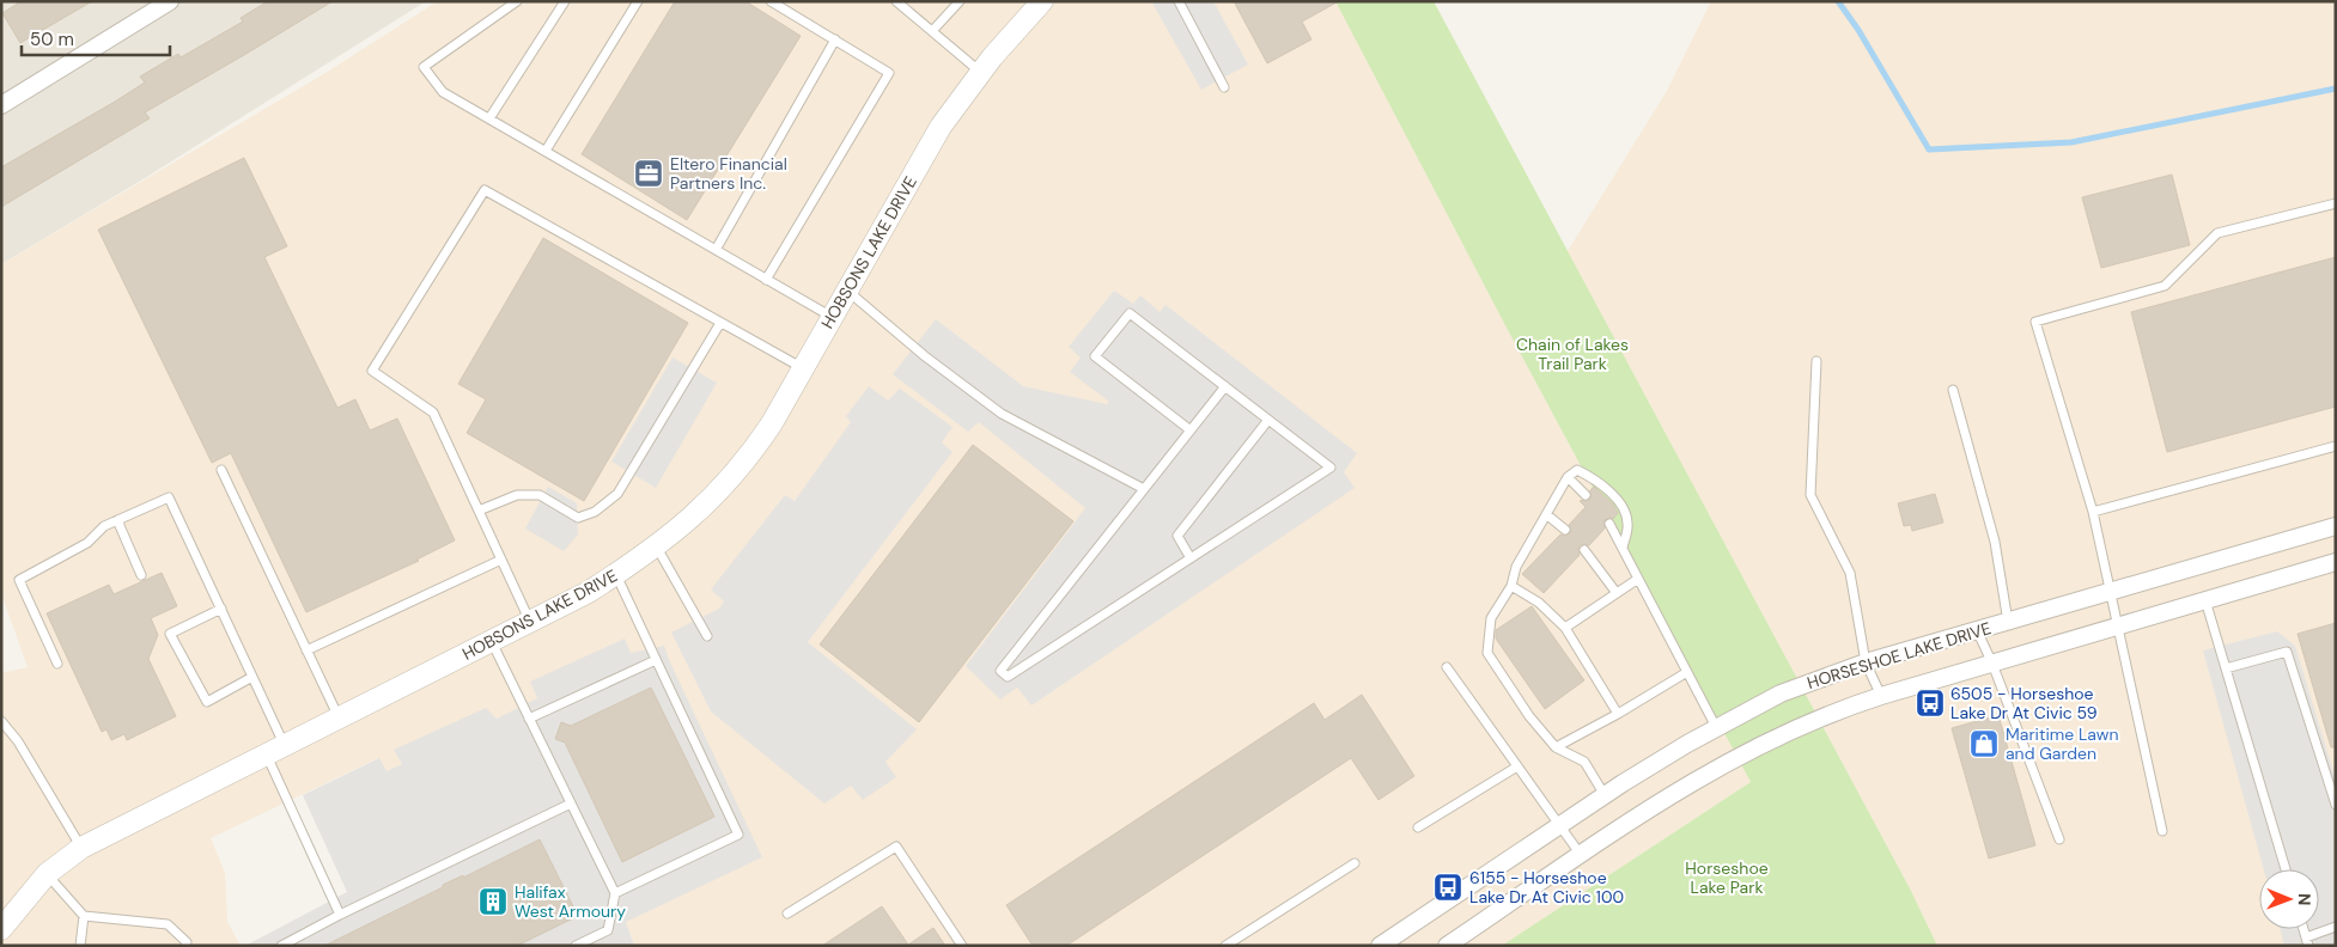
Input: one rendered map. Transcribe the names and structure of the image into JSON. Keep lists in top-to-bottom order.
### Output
{
  "streets": {
    "street": ["HOBSONS LAKE DRIVE", "HORSESHOE LAKE DRIVE"]
  },
  "parks": ["Chain of Lakes Trail Park", "Horseshoe Lake Park"],
  "places": {
    "office": ["Eltero Financial Partners Inc."],
    "bus stop": ["6505 - Horseshoe Lake Dr At Civic 59", "6155 - Horseshoe Lake Dr At Civic 100"],
    "shop": ["Maritime Lawn and Garden"],
    "building": ["Halifax West Armoury"]
  },
  "scale_bar": "50 m",
  "north": "right"
}
